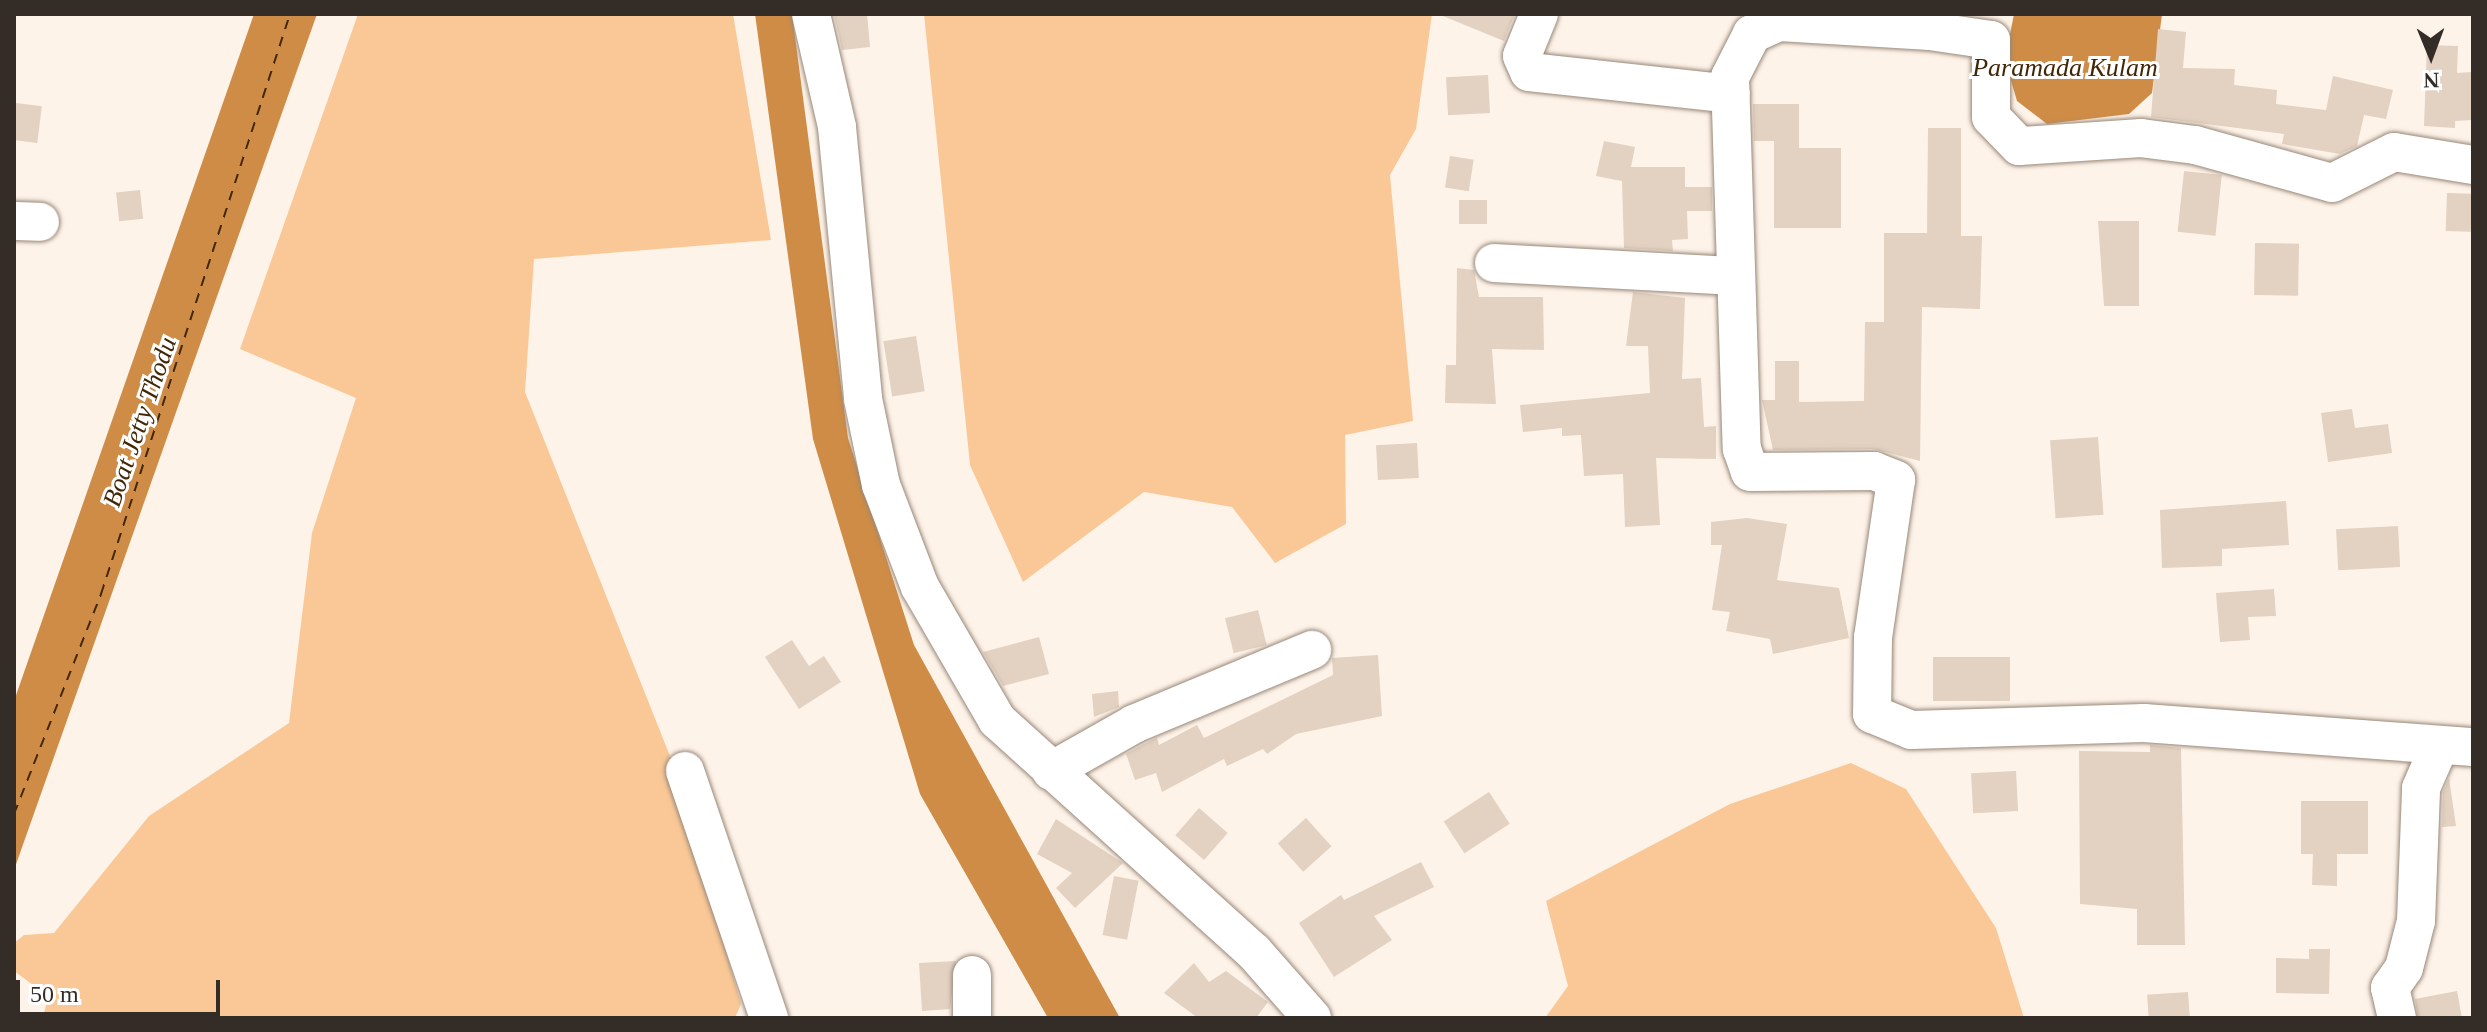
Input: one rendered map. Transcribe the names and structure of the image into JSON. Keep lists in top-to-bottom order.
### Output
{
  "water": ["Paramada Kulam", "Boat Jetty Thodu"],
  "scale_bar": "50 m",
  "north": "bottom"
}
